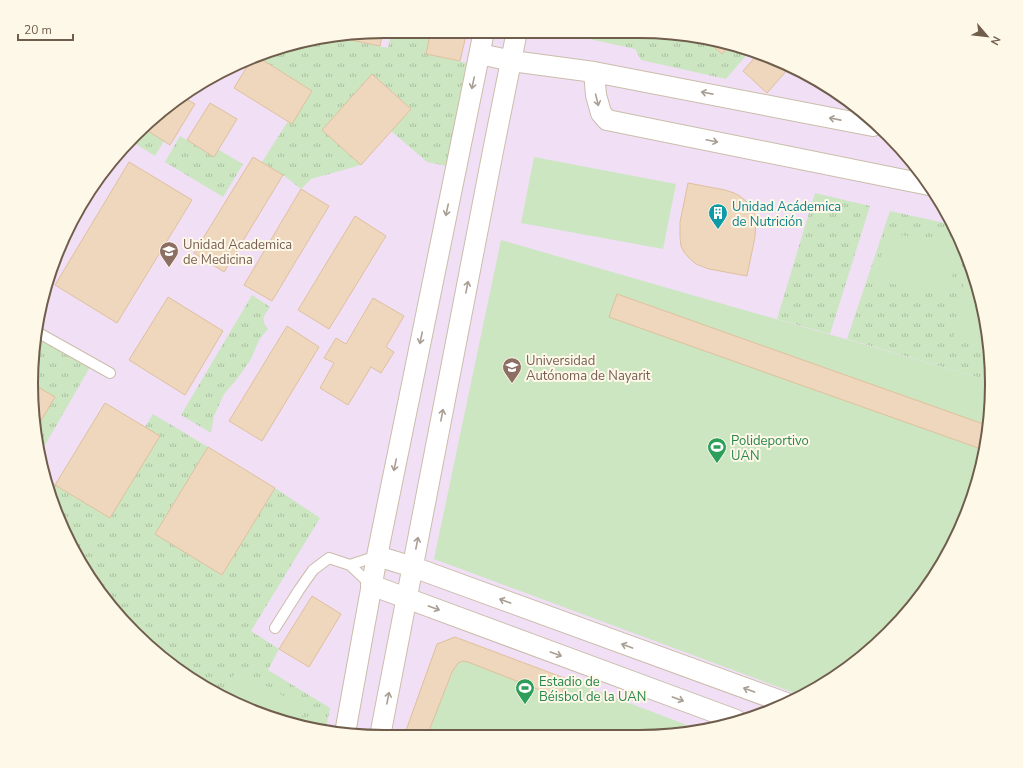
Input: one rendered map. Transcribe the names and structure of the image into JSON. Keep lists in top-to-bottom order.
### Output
{
  "places": {
    "building": ["Unidad Acádemica de Nutrición"],
    "school or university": ["Unidad Academica de Medicina", "Universidad Autónoma de Nayarit"],
    "sports": ["Polideportivo UAN", "Estadio de Béisbol de la UAN"]
  },
  "scale_bar": "20 m",
  "north": "bottom right"
}
